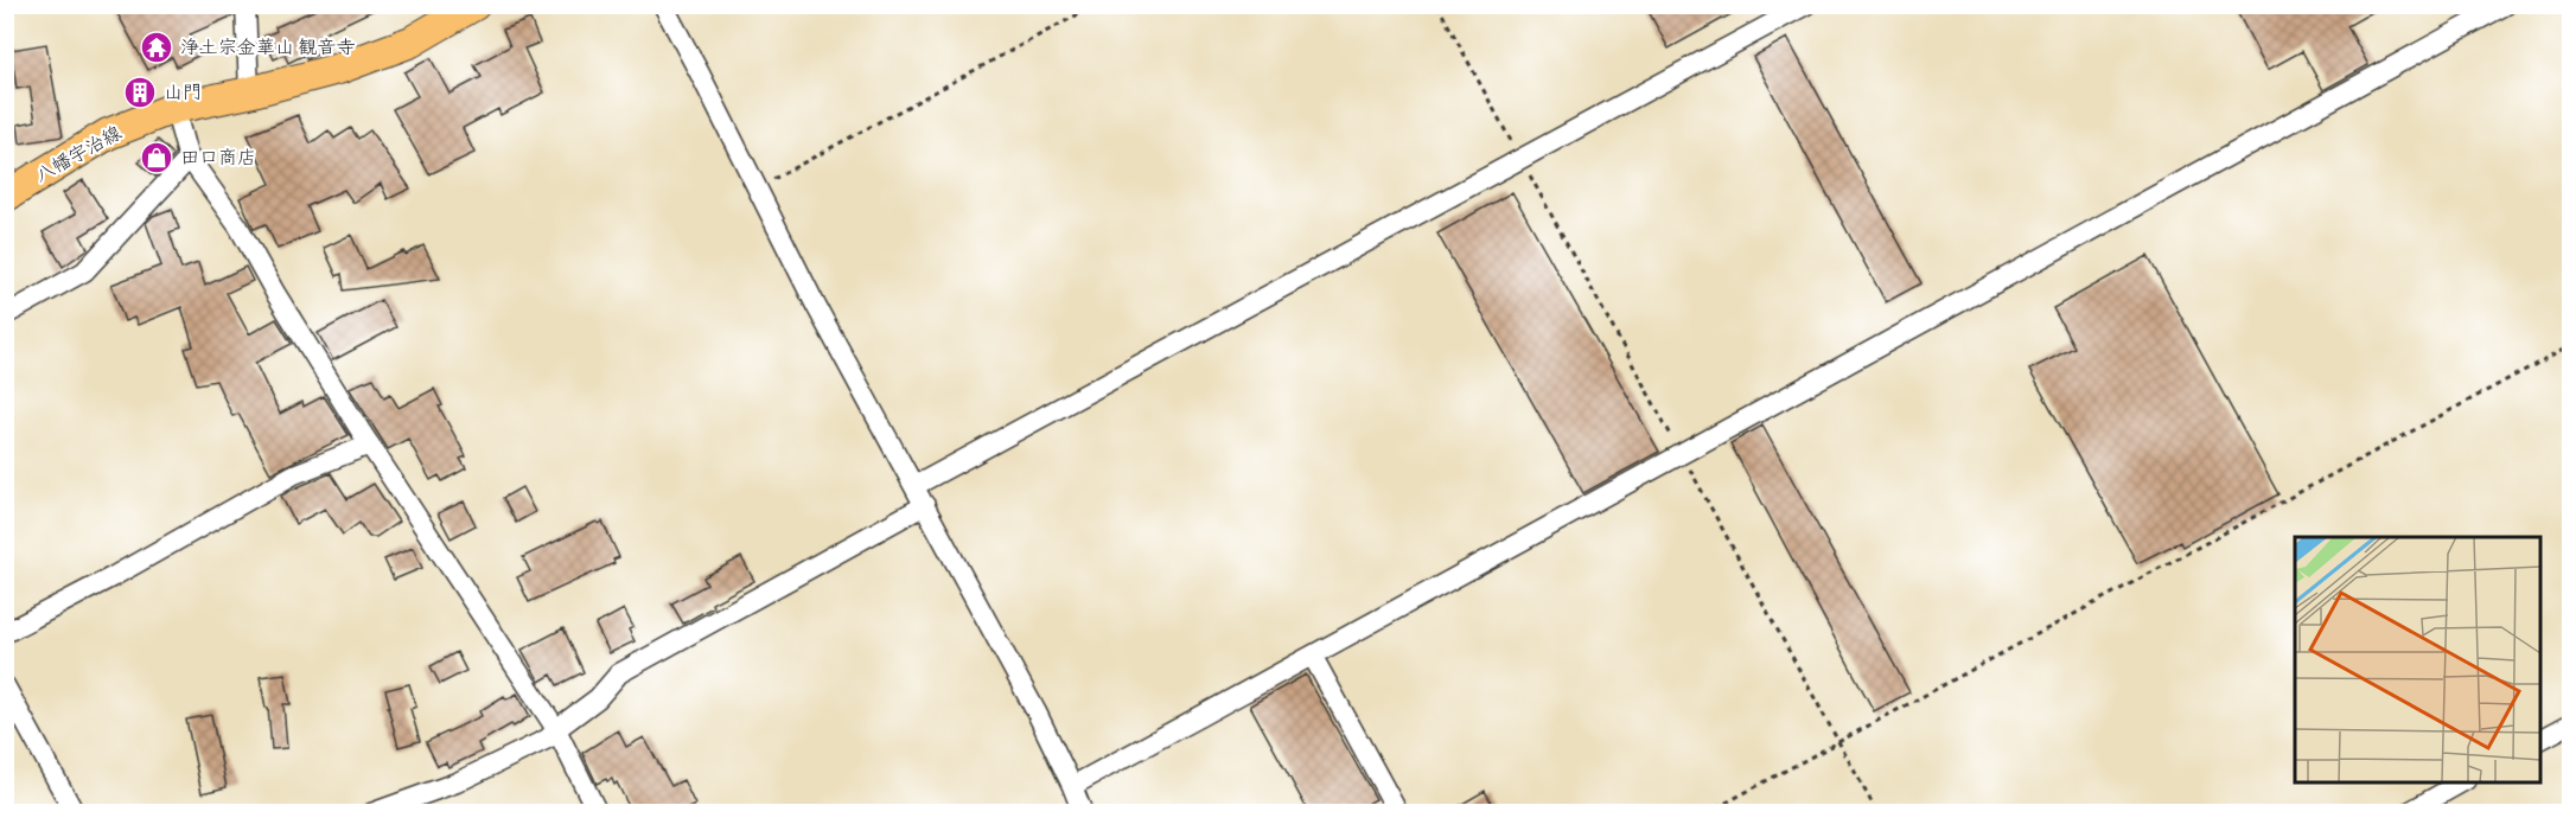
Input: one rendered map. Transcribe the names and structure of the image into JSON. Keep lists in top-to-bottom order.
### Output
{
  "streets": {
    "main road": ["八幡宇治線"]
  },
  "places": {
    "temple": ["浄土宗金華山 観音寺"],
    "building": ["山門"],
    "shop": ["田口商店"]
  }
}
